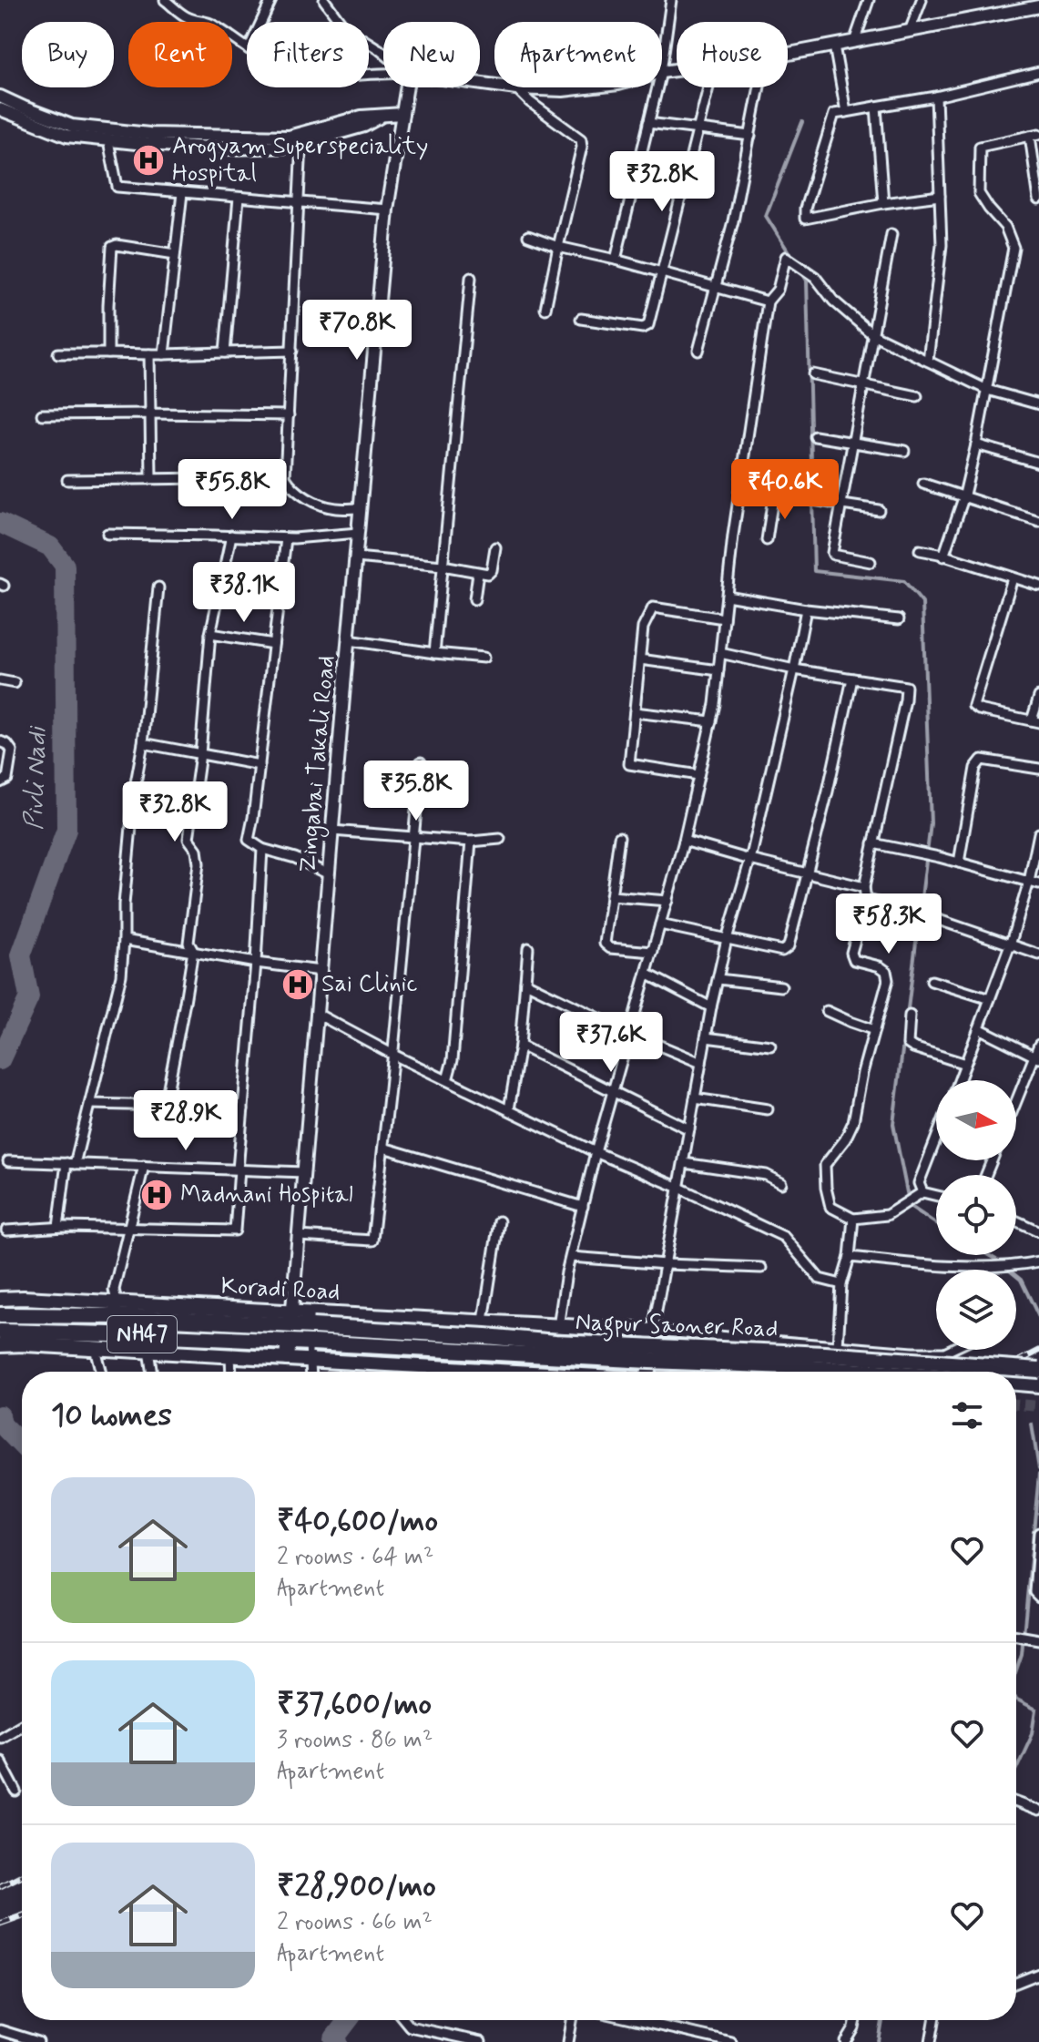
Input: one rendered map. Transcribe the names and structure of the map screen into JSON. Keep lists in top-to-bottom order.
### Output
{
  "streets": {
    "highway": ["Koradi Road", "Nagpur Saoner Road", "NH47"],
    "street": ["Zingabai Takali Road"]
  },
  "crossings": [
    ["Zingabai Takali Road", "Koradi Road"],
    ["Zingabai Takali Road", "NH47"],
    ["Koradi Road", "Nagpur Saoner Road"],
    ["Koradi Road", "NH47"],
    ["Nagpur Saoner Road", "NH47"]
  ],
  "water": ["Pivli Nadi"],
  "places": {
    "hospital": ["Arogyam Superspeciality Hospital", "Sai Clinic", "Madnani Hospital"]
  },
  "north": "right",
  "page": {
    "chip": [
      "Buy",
      "Rent",
      "Filters",
      "New",
      "Apartment",
      "House"
    ],
    "price": [
      "₹32.8K",
      "₹70.8K",
      "₹55.8K",
      "₹40.6K",
      "₹38.1K",
      "₹35.8K",
      "₹32.8K",
      "₹58.3K",
      "₹37.6K",
      "₹28.9K"
    ],
    "heading": "10 homes",
    "list": [
      {
        "name": "₹40,600/mo",
        "note": "2 rooms · 64 m² · Apartment"
      },
      {
        "name": "₹37,600/mo",
        "note": "3 rooms · 86 m² · Apartment"
      },
      {
        "name": "₹28,900/mo",
        "note": "2 rooms · 66 m² · Apartment"
      }
    ]
  }
}
